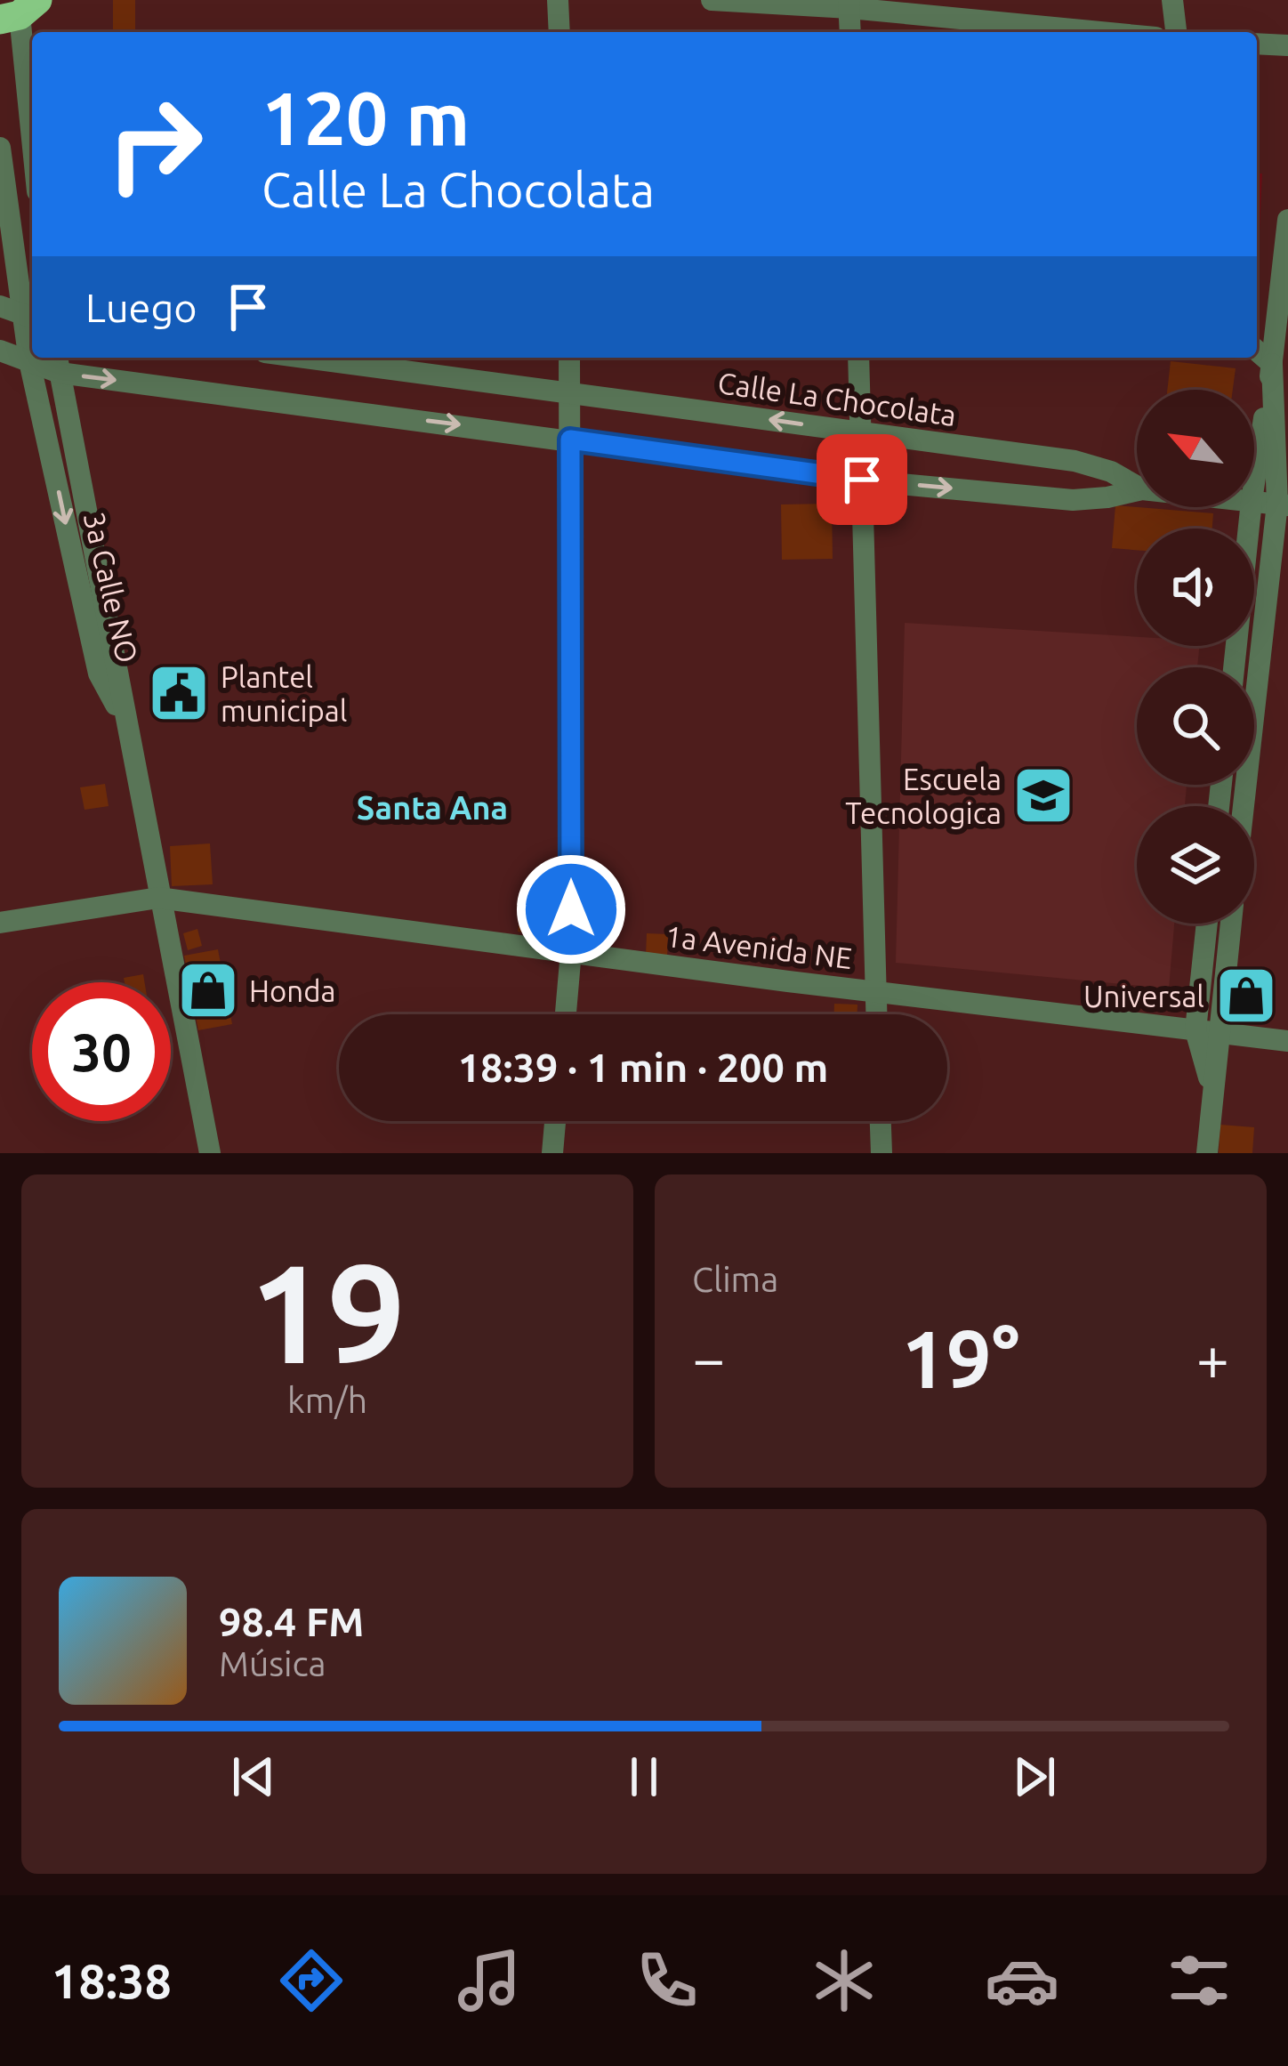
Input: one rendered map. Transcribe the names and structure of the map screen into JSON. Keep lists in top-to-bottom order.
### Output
{
  "streets": {
    "street": ["Calle La Chocolata", "3a Calle NO", "1a Avenida NE"]
  },
  "crossings": [
    ["Calle La Chocolata", "3a Calle NO"]
  ],
  "districts": ["Santa Ana"],
  "places": {
    "public building": ["Plantel municipal"],
    "school or university": ["Escuela Tecnologica"],
    "shop": ["Honda", "Universal"]
  },
  "north": "top left",
  "page": {
    "turn": ["120 m", "Calle La Chocolata"],
    "then": "Luego",
    "limit": "30",
    "trip": "18:39 · 1 min · 200 m",
    "tile": [
      ["19", "km/h"],
      "Clima"
    ],
    "heat": ["−", "19°", "+"],
    "song": ["98.4 FM", "Música"],
    "tabs": "18:38"
  }
}
